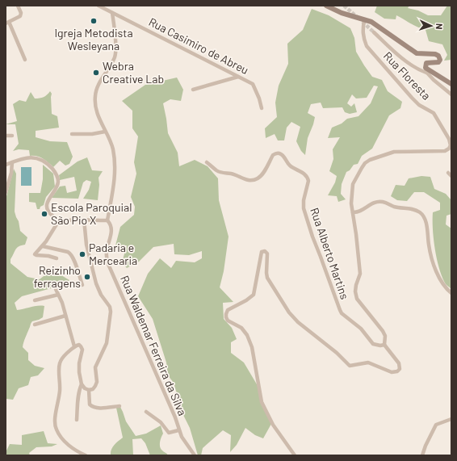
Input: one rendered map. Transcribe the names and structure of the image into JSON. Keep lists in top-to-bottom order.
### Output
{
  "streets": {
    "street": [
      "Rua Casimiro de Abreu",
      "Rua Floresta",
      "Rua Alberto Martins",
      "Rua Waldemar Ferreira da Silva"
    ]
  },
  "crossings": [
    ["Rua Casimiro de Abreu", "Rua Waldemar Ferreira da Silva"],
    ["Rua Floresta", "Rua Alberto Martins"]
  ],
  "places": [
    "Igreja Metodista Wesleyana",
    "Webra Creative Lab",
    "Escola Paroquial São Pio X",
    "Padaria e Mercearia",
    "Reizinho ferragens"
  ],
  "north": "right"
}
